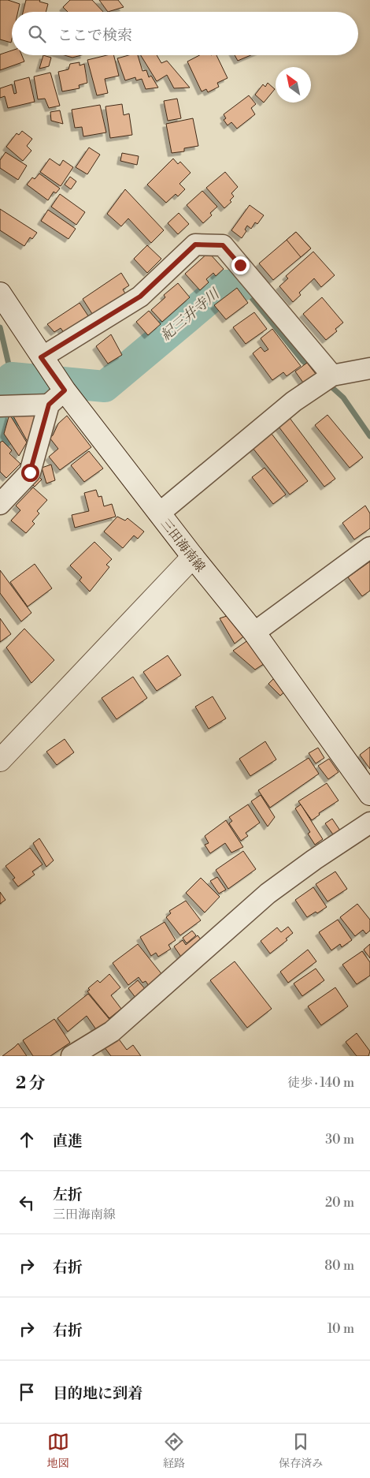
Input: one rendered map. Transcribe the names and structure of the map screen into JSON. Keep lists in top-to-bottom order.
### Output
{
  "streets": {
    "main road": ["三田海南線"]
  },
  "water": ["紀三井寺川"],
  "north": "top left",
  "page": {
    "search": "ここで検索",
    "heading": ["2 分", "徒歩 · 140 m"],
    "list": [
      ["直進", "30 m"],
      ["左折", "三田海南線", "20 m"],
      ["右折", "80 m"],
      ["右折", "10 m"],
      "目的地に到着"
    ],
    "nav": ["地図", "経路", "保存済み"]
  }
}
